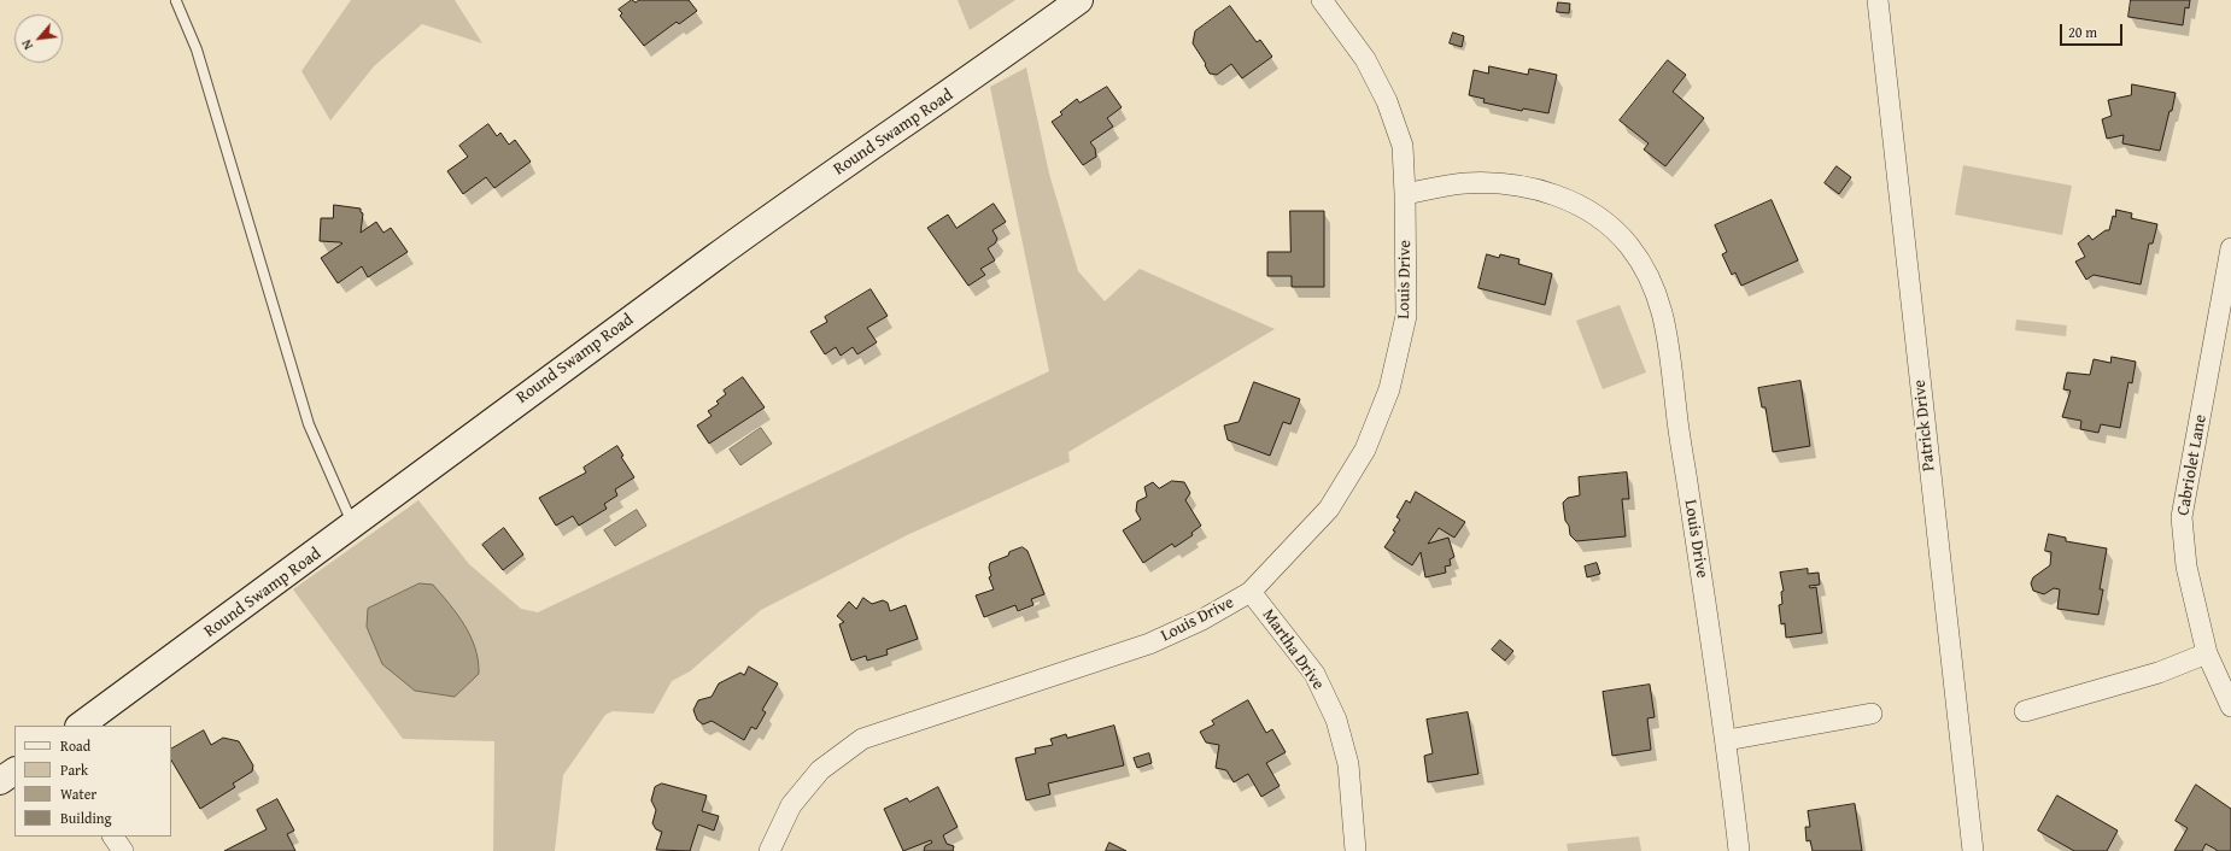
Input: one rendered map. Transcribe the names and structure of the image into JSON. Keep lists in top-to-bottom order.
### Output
{
  "streets": {
    "street": [
      "Round Swamp Road",
      "Louis Drive",
      "Patrick Drive",
      "Cabriolet Lane",
      "Martha Drive"
    ]
  },
  "crossings": [
    ["Louis Drive", "Martha Drive"]
  ],
  "legend": [
    "Road",
    "Park",
    "Water",
    "Building"
  ],
  "scale_bar": "20 m",
  "north": "bottom left"
}
